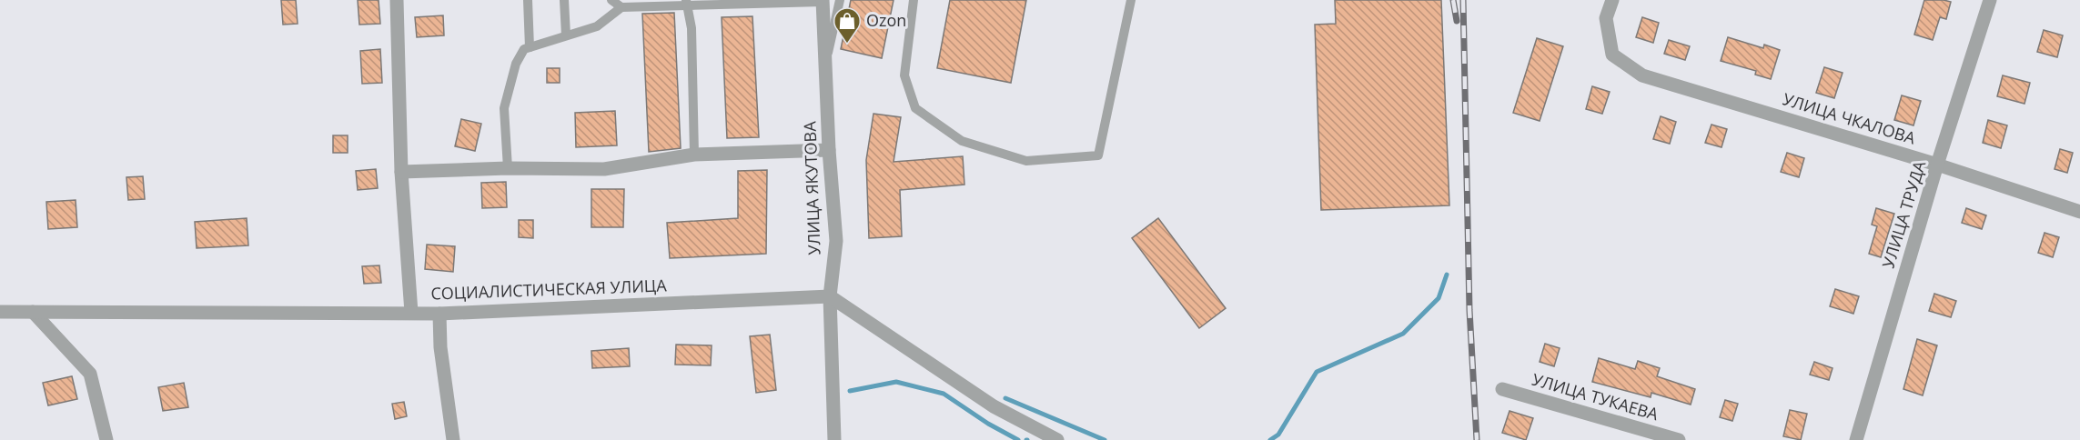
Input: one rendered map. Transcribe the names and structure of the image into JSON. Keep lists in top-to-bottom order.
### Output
{
  "streets": {
    "street": [
      "УЛИЦА ЧКАЛОВА",
      "УЛИЦА ЯКУТОВА",
      "УЛИЦА ТРУДА",
      "СОЦИАЛИСТИЧЕСКАЯ УЛИЦА",
      "УЛИЦА ТУКАЕВА"
    ]
  },
  "crossings": [
    ["УЛИЦА ЧКАЛОВА", "УЛИЦА ТРУДА"],
    ["УЛИЦА ЯКУТОВА", "СОЦИАЛИСТИЧЕСКАЯ УЛИЦА"]
  ],
  "places": {
    "shop": ["Ozon"]
  }
}
